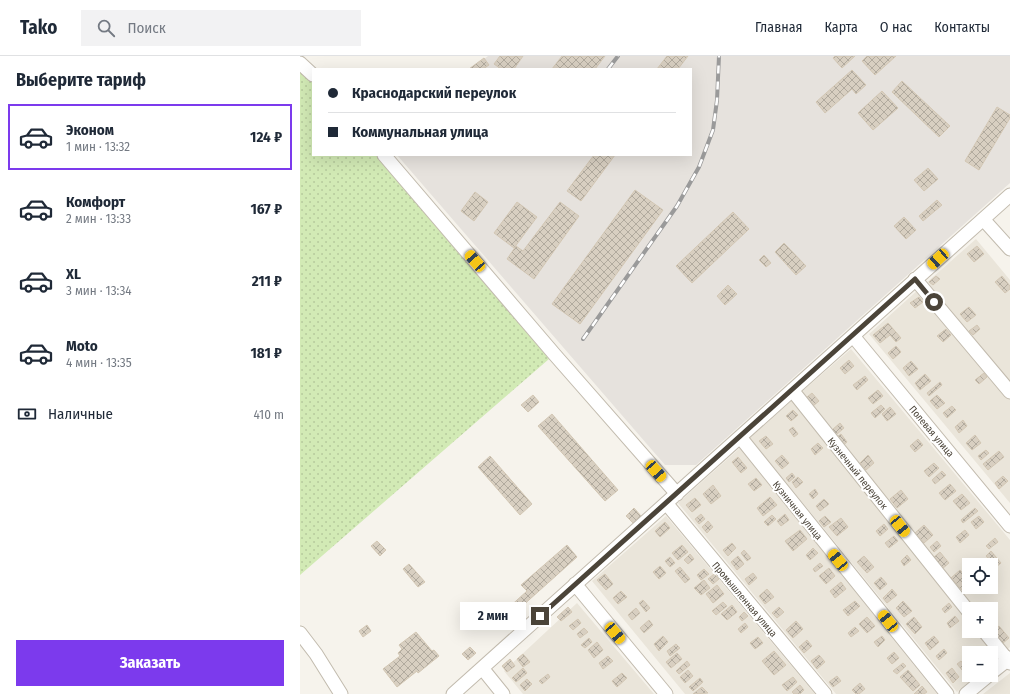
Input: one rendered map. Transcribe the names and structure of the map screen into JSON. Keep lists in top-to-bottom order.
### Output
{
  "streets": {
    "street": [
      "Полевая улица",
      "Кузнечный переулок",
      "Кузничная улица",
      "Промышленная улица"
    ]
  },
  "page": {
    "header": "Tako",
    "search": "Поиск",
    "nav": [
      "Главная",
      "Карта",
      "О нас",
      "Контакты"
    ],
    "heading": "Выберите тариф",
    "banner": ["Краснодарский переулок", "Коммунальная улица"],
    "list": [
      {
        "name": "Эконом",
        "note": "1 мин · 13:32",
        "value": "124 ₽"
      },
      {
        "name": "Комфорт",
        "note": "2 мин · 13:33",
        "value": "167 ₽"
      },
      {
        "name": "XL",
        "note": "3 мин · 13:34",
        "value": "211 ₽"
      },
      {
        "name": "Moto",
        "note": "4 мин · 13:35",
        "value": "181 ₽"
      }
    ],
    "pay": ["Наличные", "410 m"],
    "map_buttons": ["+", "−"],
    "bubble": "2 мин",
    "buttons": "Заказать"
  }
}
